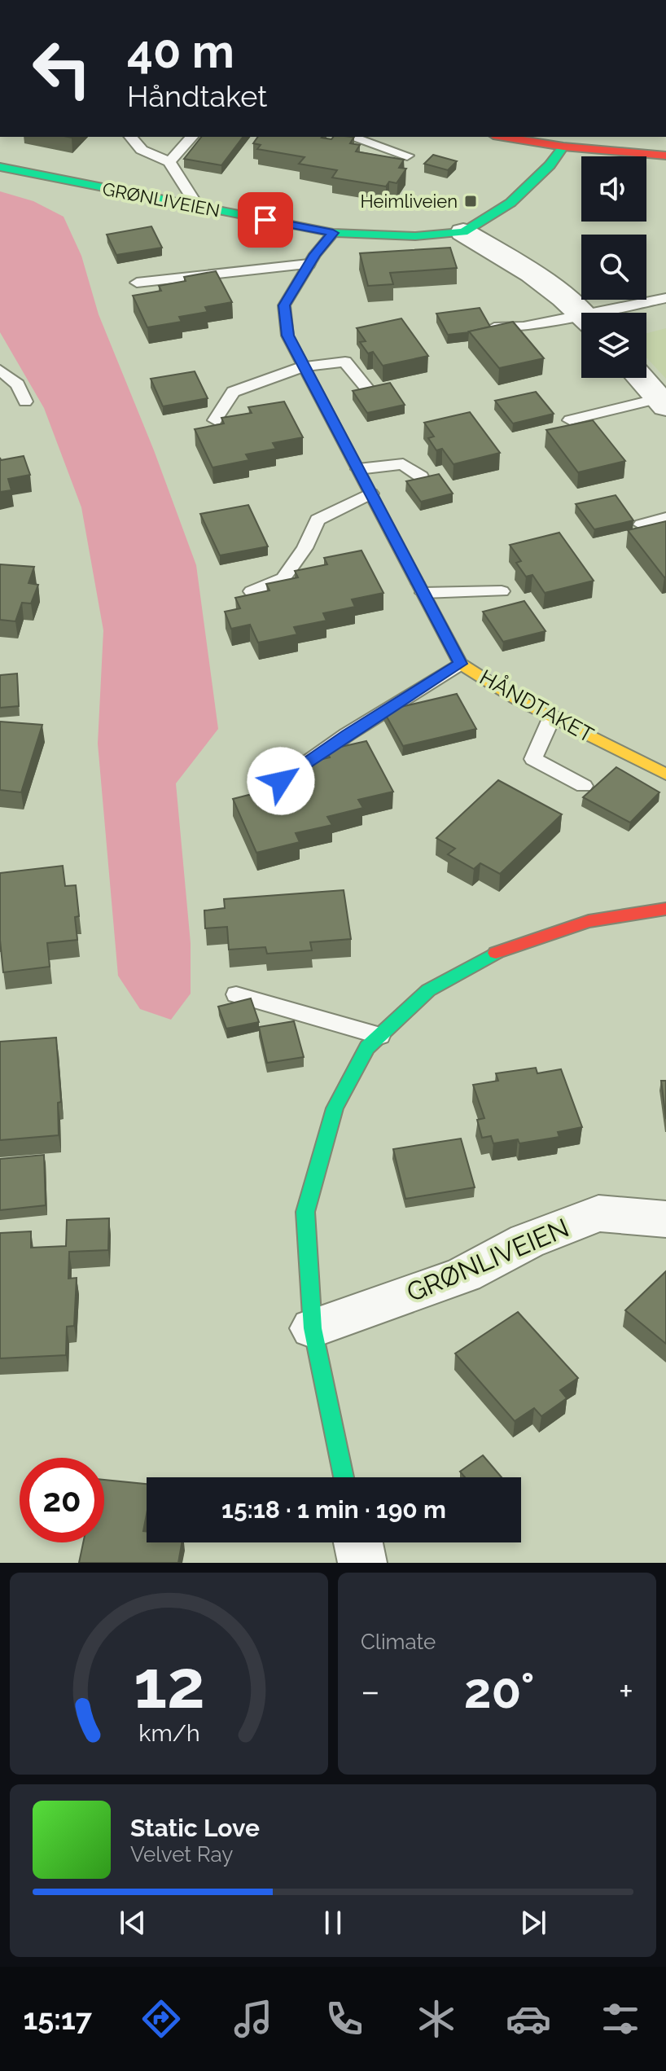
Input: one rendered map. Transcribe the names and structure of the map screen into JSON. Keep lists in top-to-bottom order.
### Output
{
  "streets": {
    "street": ["GRØNLIVEIEN", "HÅNDTAKET"]
  },
  "crossings": [
    ["GRØNLIVEIEN", "HÅNDTAKET"]
  ],
  "places": {
    "transit": ["Heimliveien"]
  },
  "page": {
    "turn": ["40 m", "Håndtaket"],
    "limit": "20",
    "trip": "15:18 · 1 min · 190 m",
    "tile": "Climate",
    "heat": ["−", "20°", "+"],
    "song": ["Static Love", "Velvet Ray"],
    "tabs": "15:17",
    "gauge": ["12", "km/h"]
  }
}
